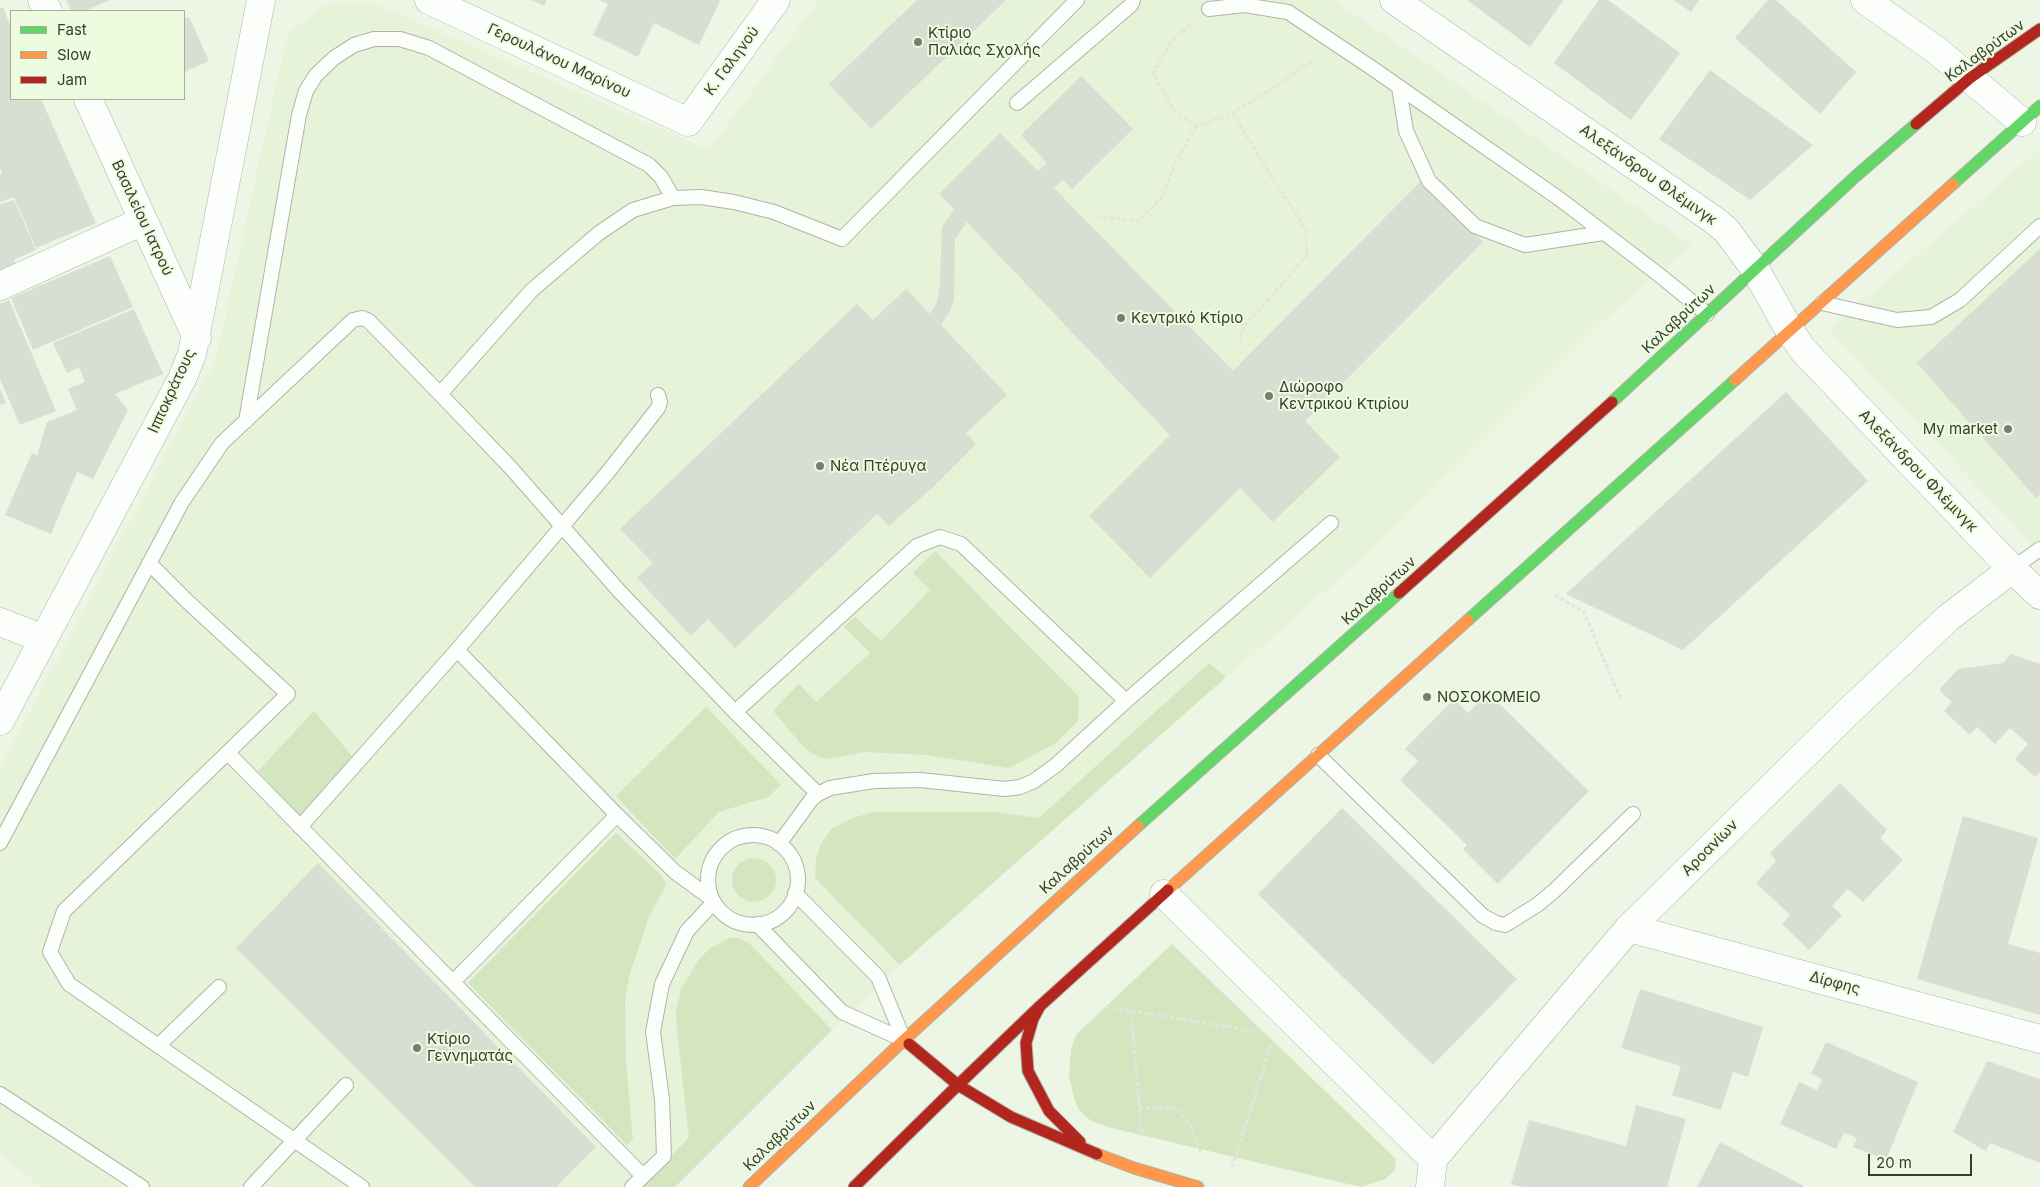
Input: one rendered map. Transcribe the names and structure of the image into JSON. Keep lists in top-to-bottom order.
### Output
{
  "streets": {
    "main road": ["Καλαβρύτων"],
    "street": [
      "Γερουλάνου Μαρίνου",
      "Κ. Γαληνού",
      "Αλεξάνδρου Φλέμινγκ",
      "Βασιλείου Ιατρού",
      "Ιπποκράτους",
      "Αροανίων",
      "Δίρφης"
    ]
  },
  "crossings": [
    ["Καλαβρύτων", "Αλεξάνδρου Φλέμινγκ"],
    ["Γερουλάνου Μαρίνου", "Κ. Γαληνού"],
    ["Αλεξάνδρου Φλέμινγκ", "Αροανίων"],
    ["Βασιλείου Ιατρού", "Ιπποκράτους"],
    ["Αροανίων", "Δίρφης"]
  ],
  "places": [
    "Κτίριο Παλιάς Σχολής",
    "Κεντρικό Κτίριο",
    "Διώροφο Κεντρικού Κτιρίου",
    "My market",
    "Νέα Πτέρυγα",
    "ΝΟΣΟΚΟΜΕΙΟ",
    "Κτίριο Γεννηματάς"
  ],
  "legend": ["Fast", "Slow", "Jam"],
  "scale_bar": "20 m"
}
